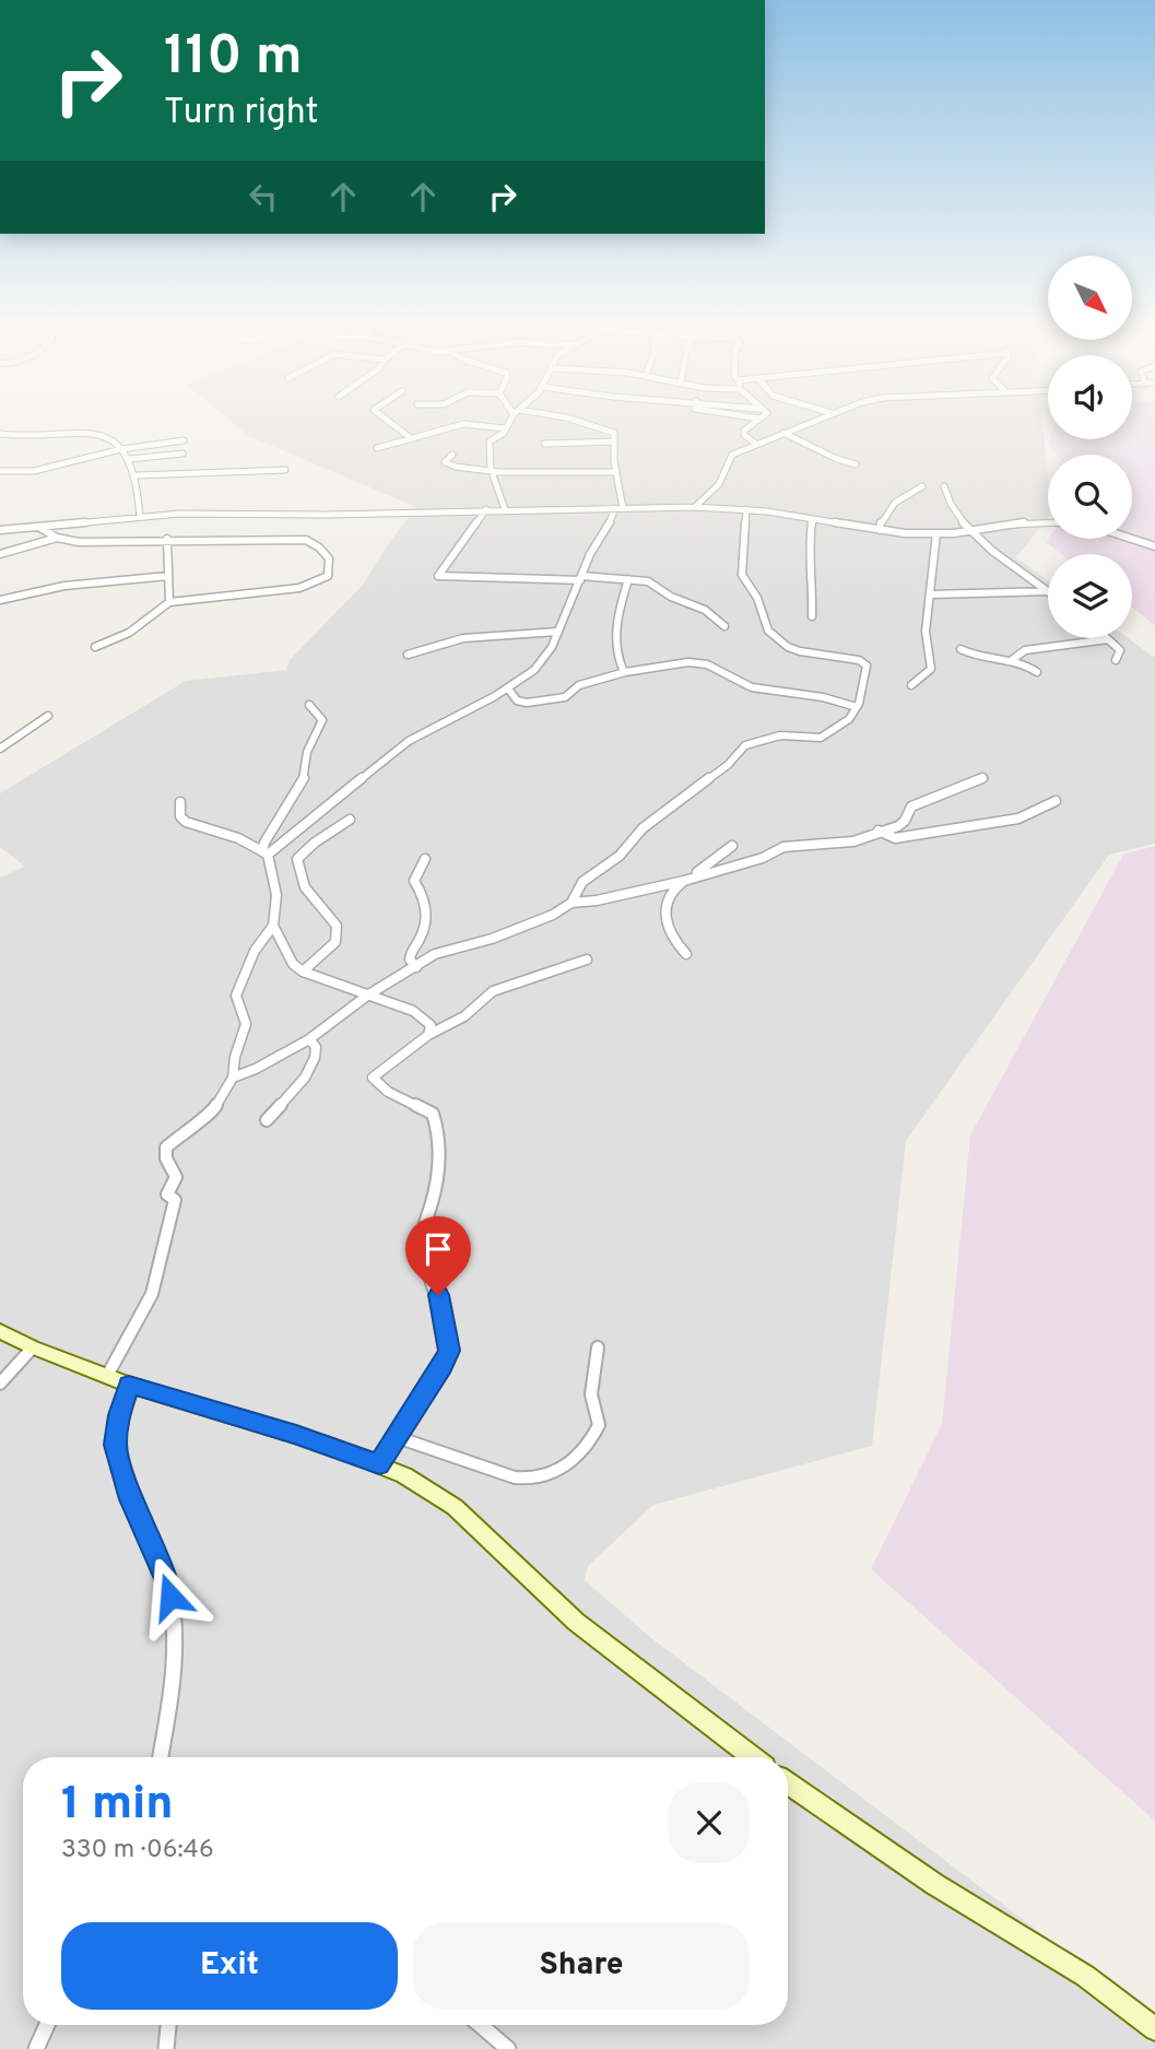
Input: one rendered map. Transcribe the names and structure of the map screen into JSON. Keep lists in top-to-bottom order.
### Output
{
  "north": "bottom right",
  "page": {
    "turn": ["110 m", "Turn right"],
    "heading": ["1 min", "330 m · 06:46"],
    "buttons": ["Exit", "Share"]
  }
}
